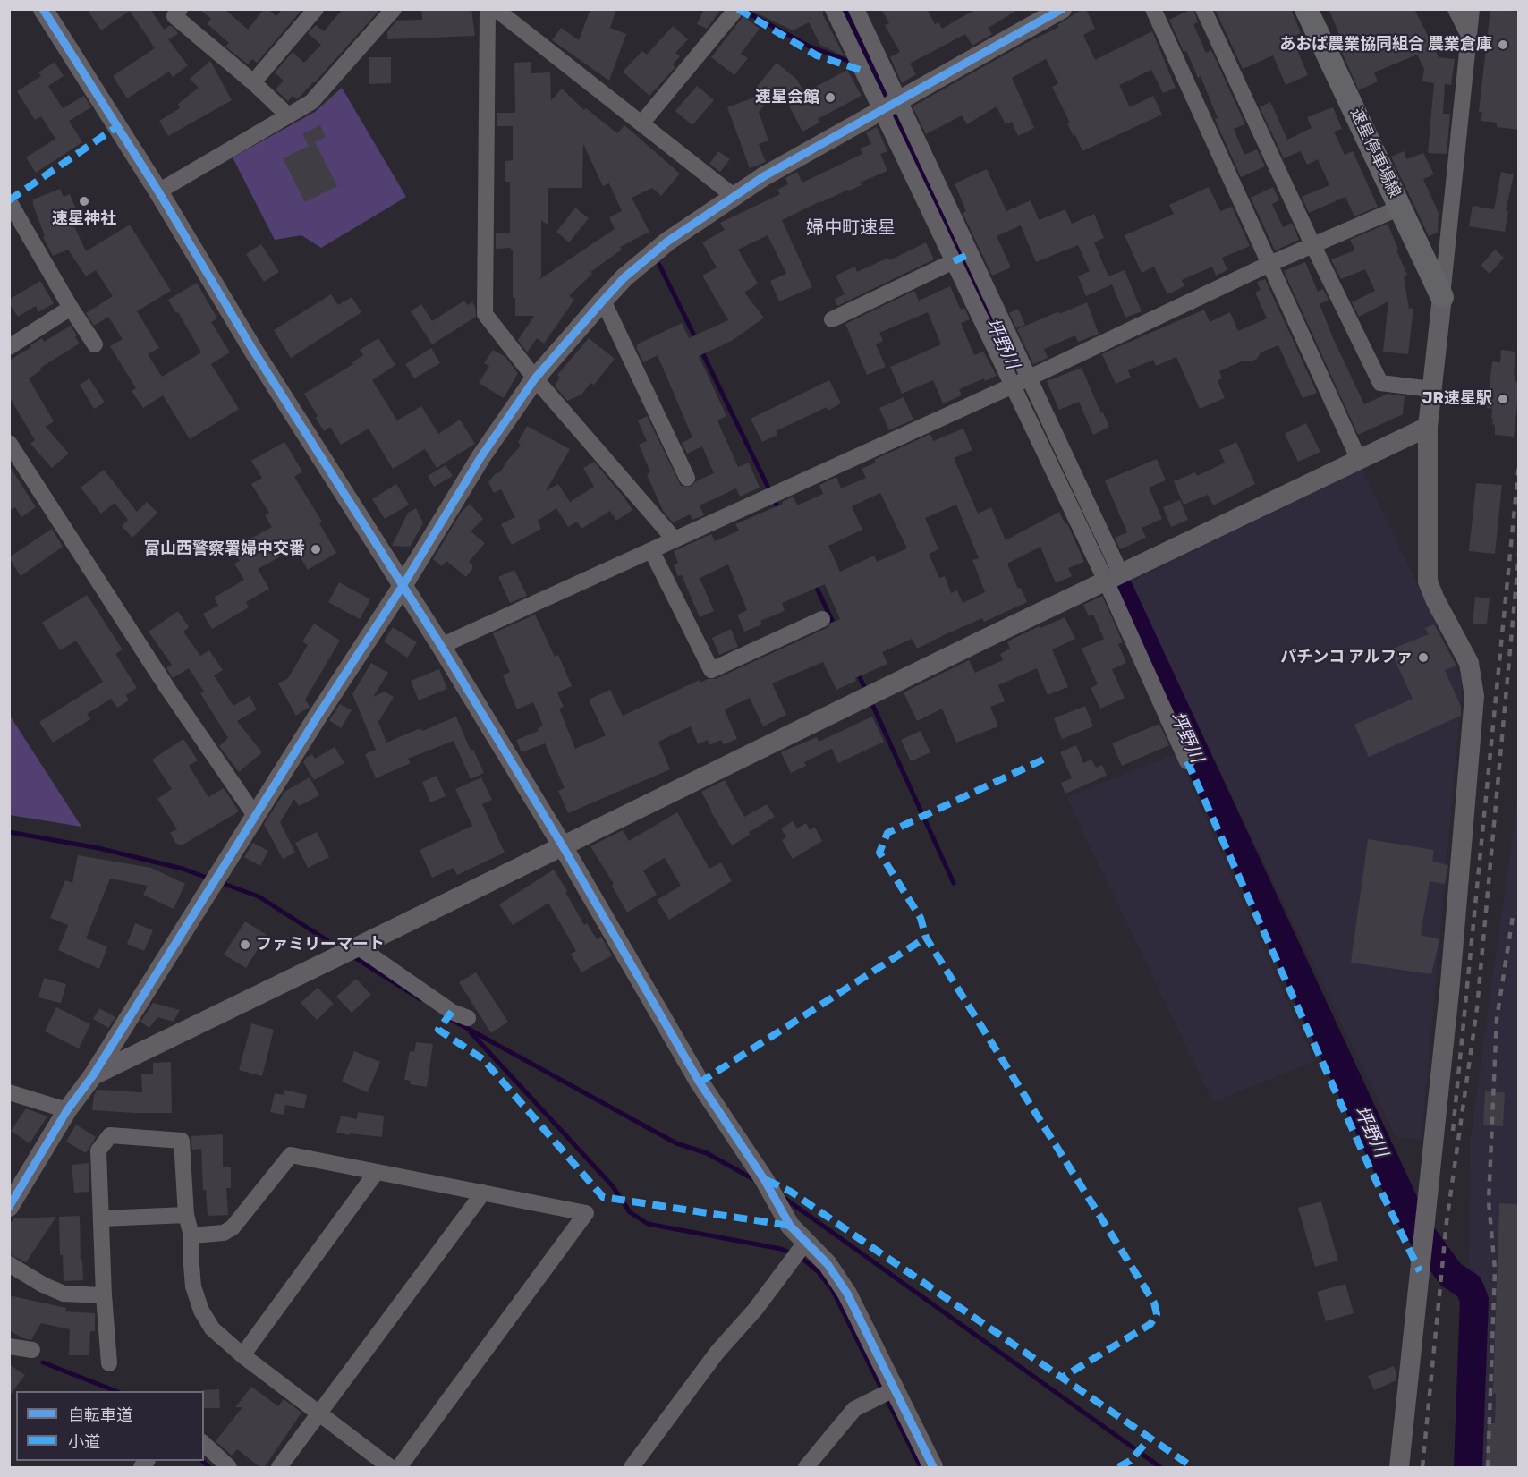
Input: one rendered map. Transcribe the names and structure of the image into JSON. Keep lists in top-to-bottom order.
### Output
{
  "streets": {
    "main road": ["速星停車場線"]
  },
  "districts": ["婦中町速星"],
  "water": ["坪野川"],
  "places": [
    "あおば農業協同組合 農業倉庫",
    "速星会館",
    "速星神社",
    "JR速星駅",
    "富山西警察署婦中交番",
    "パチンコ アルファ",
    "ファミリーマート"
  ],
  "legend": ["自転車道", "小道"]
}
